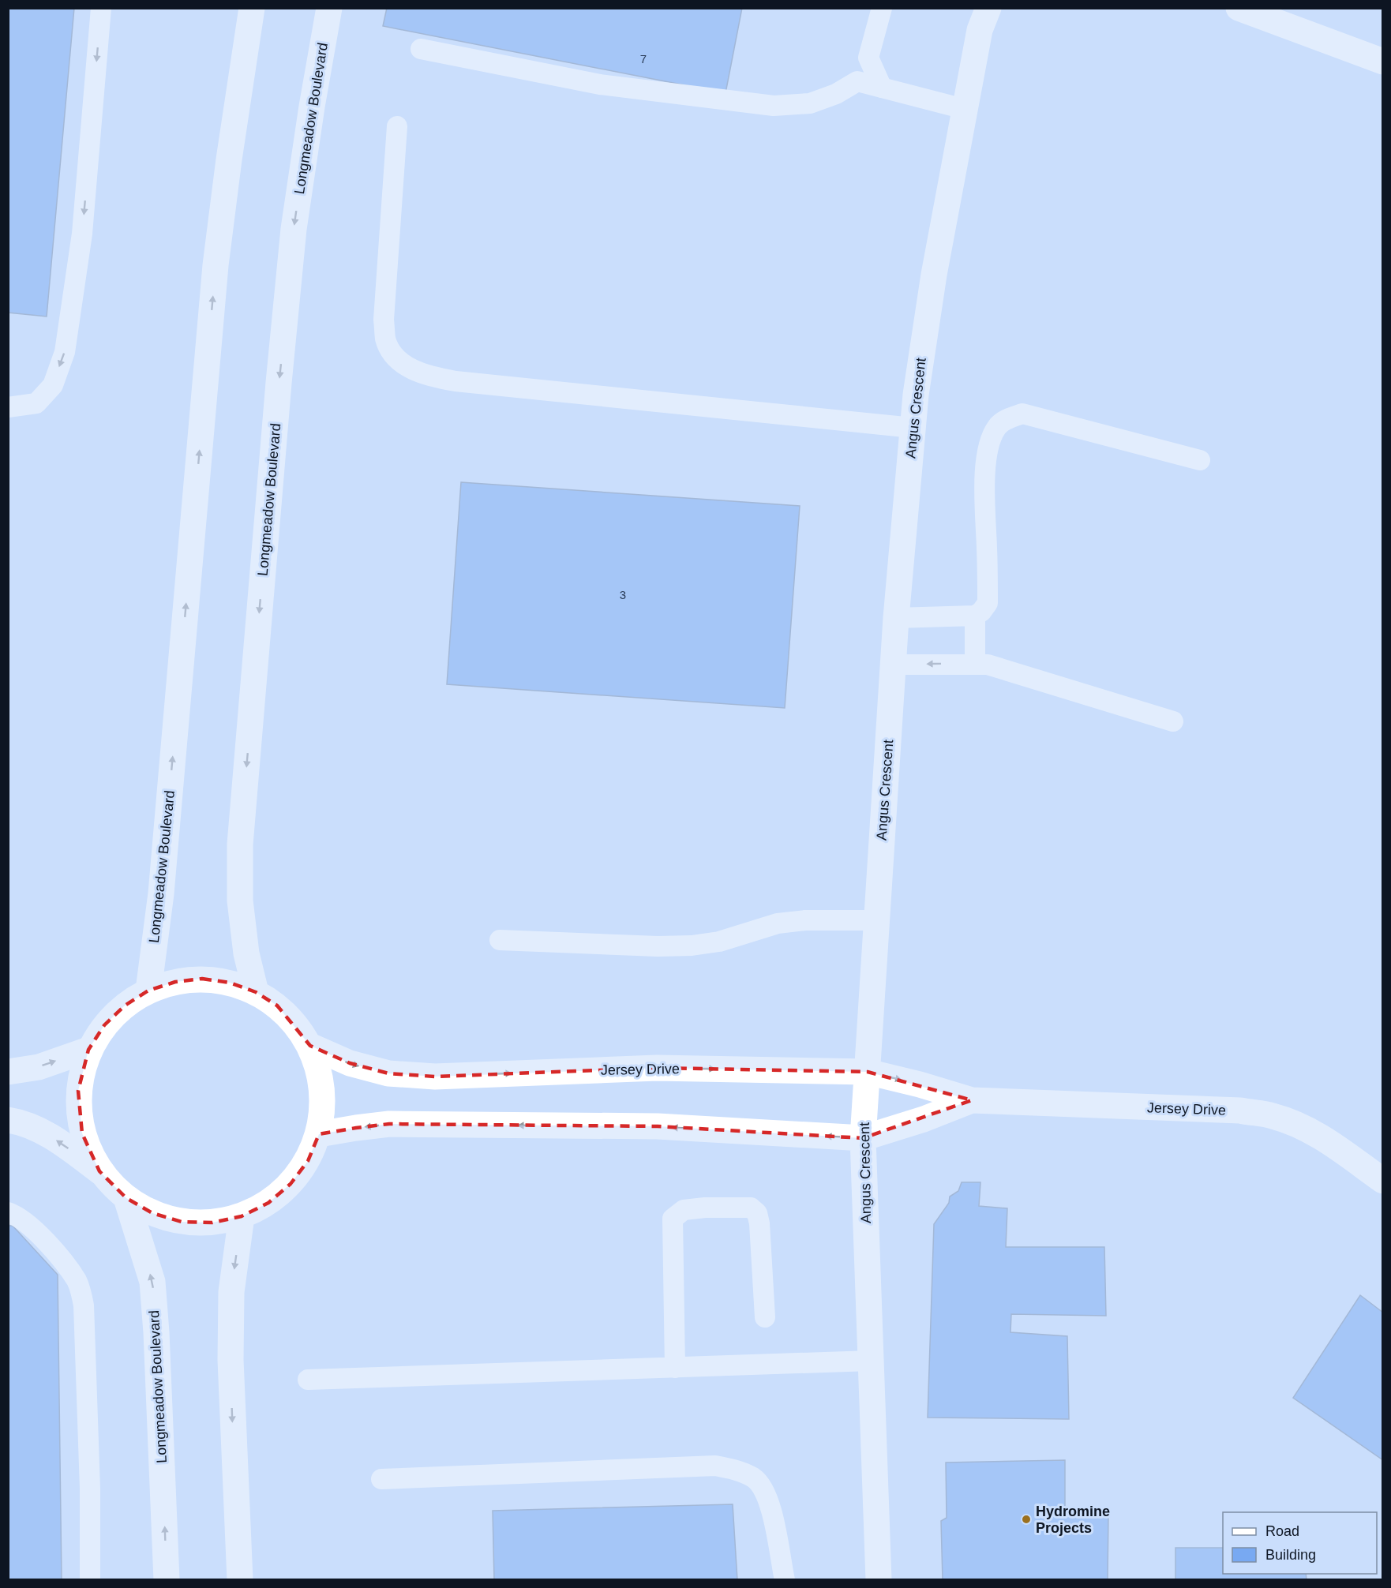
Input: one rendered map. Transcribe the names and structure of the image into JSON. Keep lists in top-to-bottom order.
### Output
{
  "streets": {
    "street": ["Longmeadow Boulevard", "Angus Crescent", "Jersey Drive"]
  },
  "crossings": [
    ["Angus Crescent", "Jersey Drive"]
  ],
  "places": ["Hydromine Projects"],
  "house_numbers": ["7", "3"],
  "legend": ["Road", "Building"]
}
